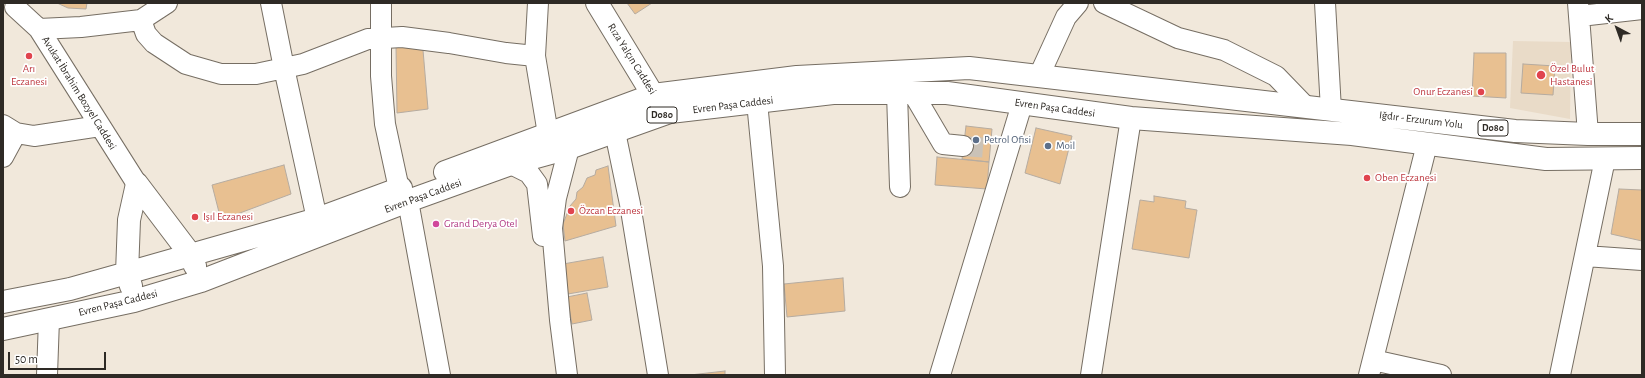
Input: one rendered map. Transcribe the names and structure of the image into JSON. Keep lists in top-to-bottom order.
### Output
{
  "streets": {
    "main road": [
      "Rıza Yalçın Caddesi",
      "Evren Paşa Caddesi",
      "D080",
      "Iğdır - Erzurum Yolu"
    ],
    "street": ["Avukat İbrahim Bozyel Caddesi"]
  },
  "crossings": [
    ["Rıza Yalçın Caddesi", "Evren Paşa Caddesi"],
    ["Evren Paşa Caddesi", "Iğdır - Erzurum Yolu"]
  ],
  "places": [
    "Arı Eczanesi",
    "Özel Bulut Hastanesi",
    "Onur Eczanesi",
    "Petrol Ofisi",
    "Moil",
    "Oben Eczanesi",
    "Özcan Eczanesi",
    "Işıl Eczanesi",
    "Grand Derya Otel"
  ],
  "scale_bar": "50 m",
  "north": "top left"
}
